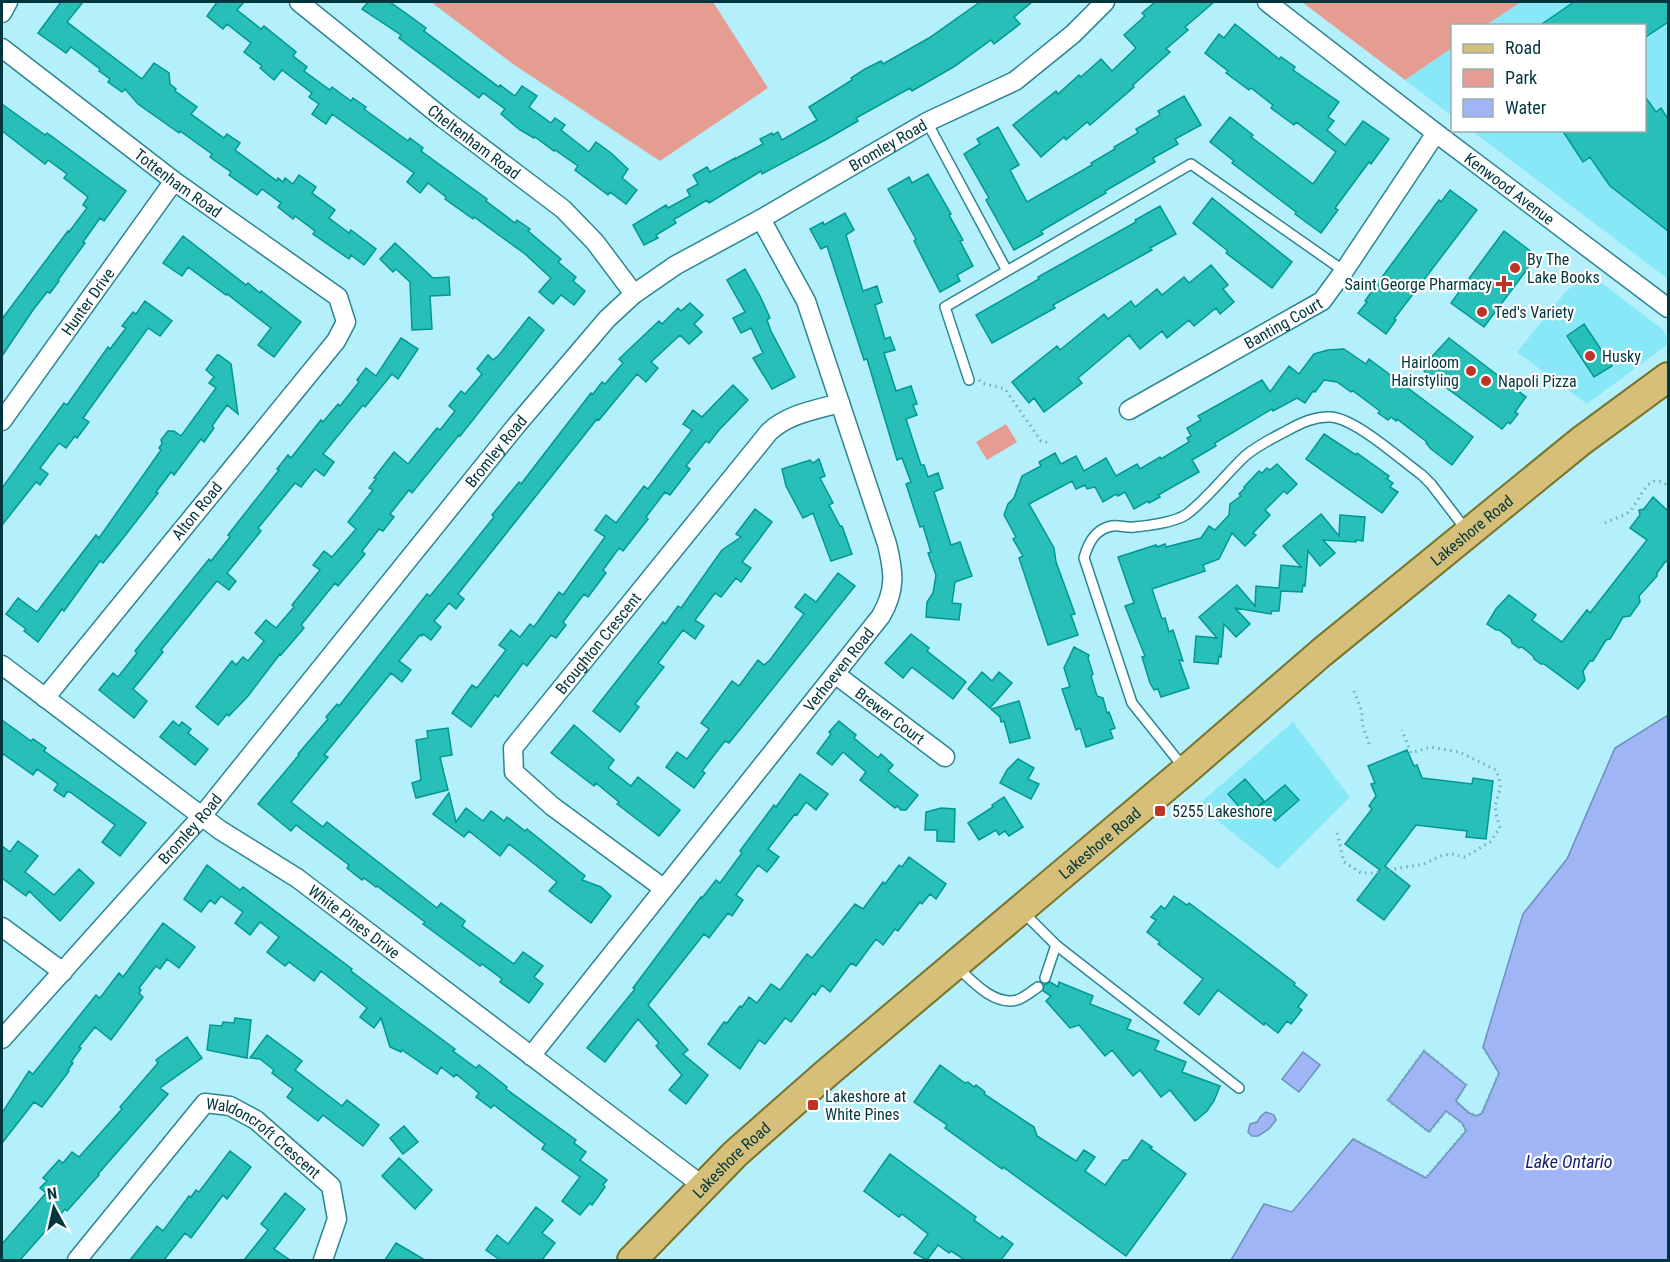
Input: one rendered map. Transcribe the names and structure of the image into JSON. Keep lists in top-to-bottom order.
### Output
{
  "streets": {
    "main road": ["Lakeshore Road"],
    "street": [
      "Cheltenham Road",
      "Bromley Road",
      "Tottenham Road",
      "Kenwood Avenue",
      "Hunter Drive",
      "Banting Court",
      "Alton Road",
      "Broughton Crescent",
      "Verhoeven Road",
      "Brewer Court",
      "White Pines Drive",
      "Waldoncroft Crescent"
    ]
  },
  "crossings": [
    ["Cheltenham Road", "Bromley Road"],
    ["Bromley Road", "Verhoeven Road"],
    ["Bromley Road", "White Pines Drive"],
    ["Tottenham Road", "Hunter Drive"],
    ["Tottenham Road", "Alton Road"],
    ["Kenwood Avenue", "Banting Court"],
    ["Alton Road", "White Pines Drive"],
    ["Lakeshore Road", "White Pines Drive"],
    ["Broughton Crescent", "Verhoeven Road"],
    ["Verhoeven Road", "Brewer Court"],
    ["Verhoeven Road", "White Pines Drive"]
  ],
  "water": ["Lake Ontario"],
  "places": {
    "other": [
      "By The Lake Books",
      "Ted's Variety",
      "Husky",
      "Hairloom Hairstyling",
      "Napoli Pizza"
    ],
    "health": ["Saint George Pharmacy"],
    "transit": ["5255 Lakeshore", "Lakeshore at White Pines"]
  },
  "legend": ["Road", "Park", "Water"],
  "north": "top"
}
